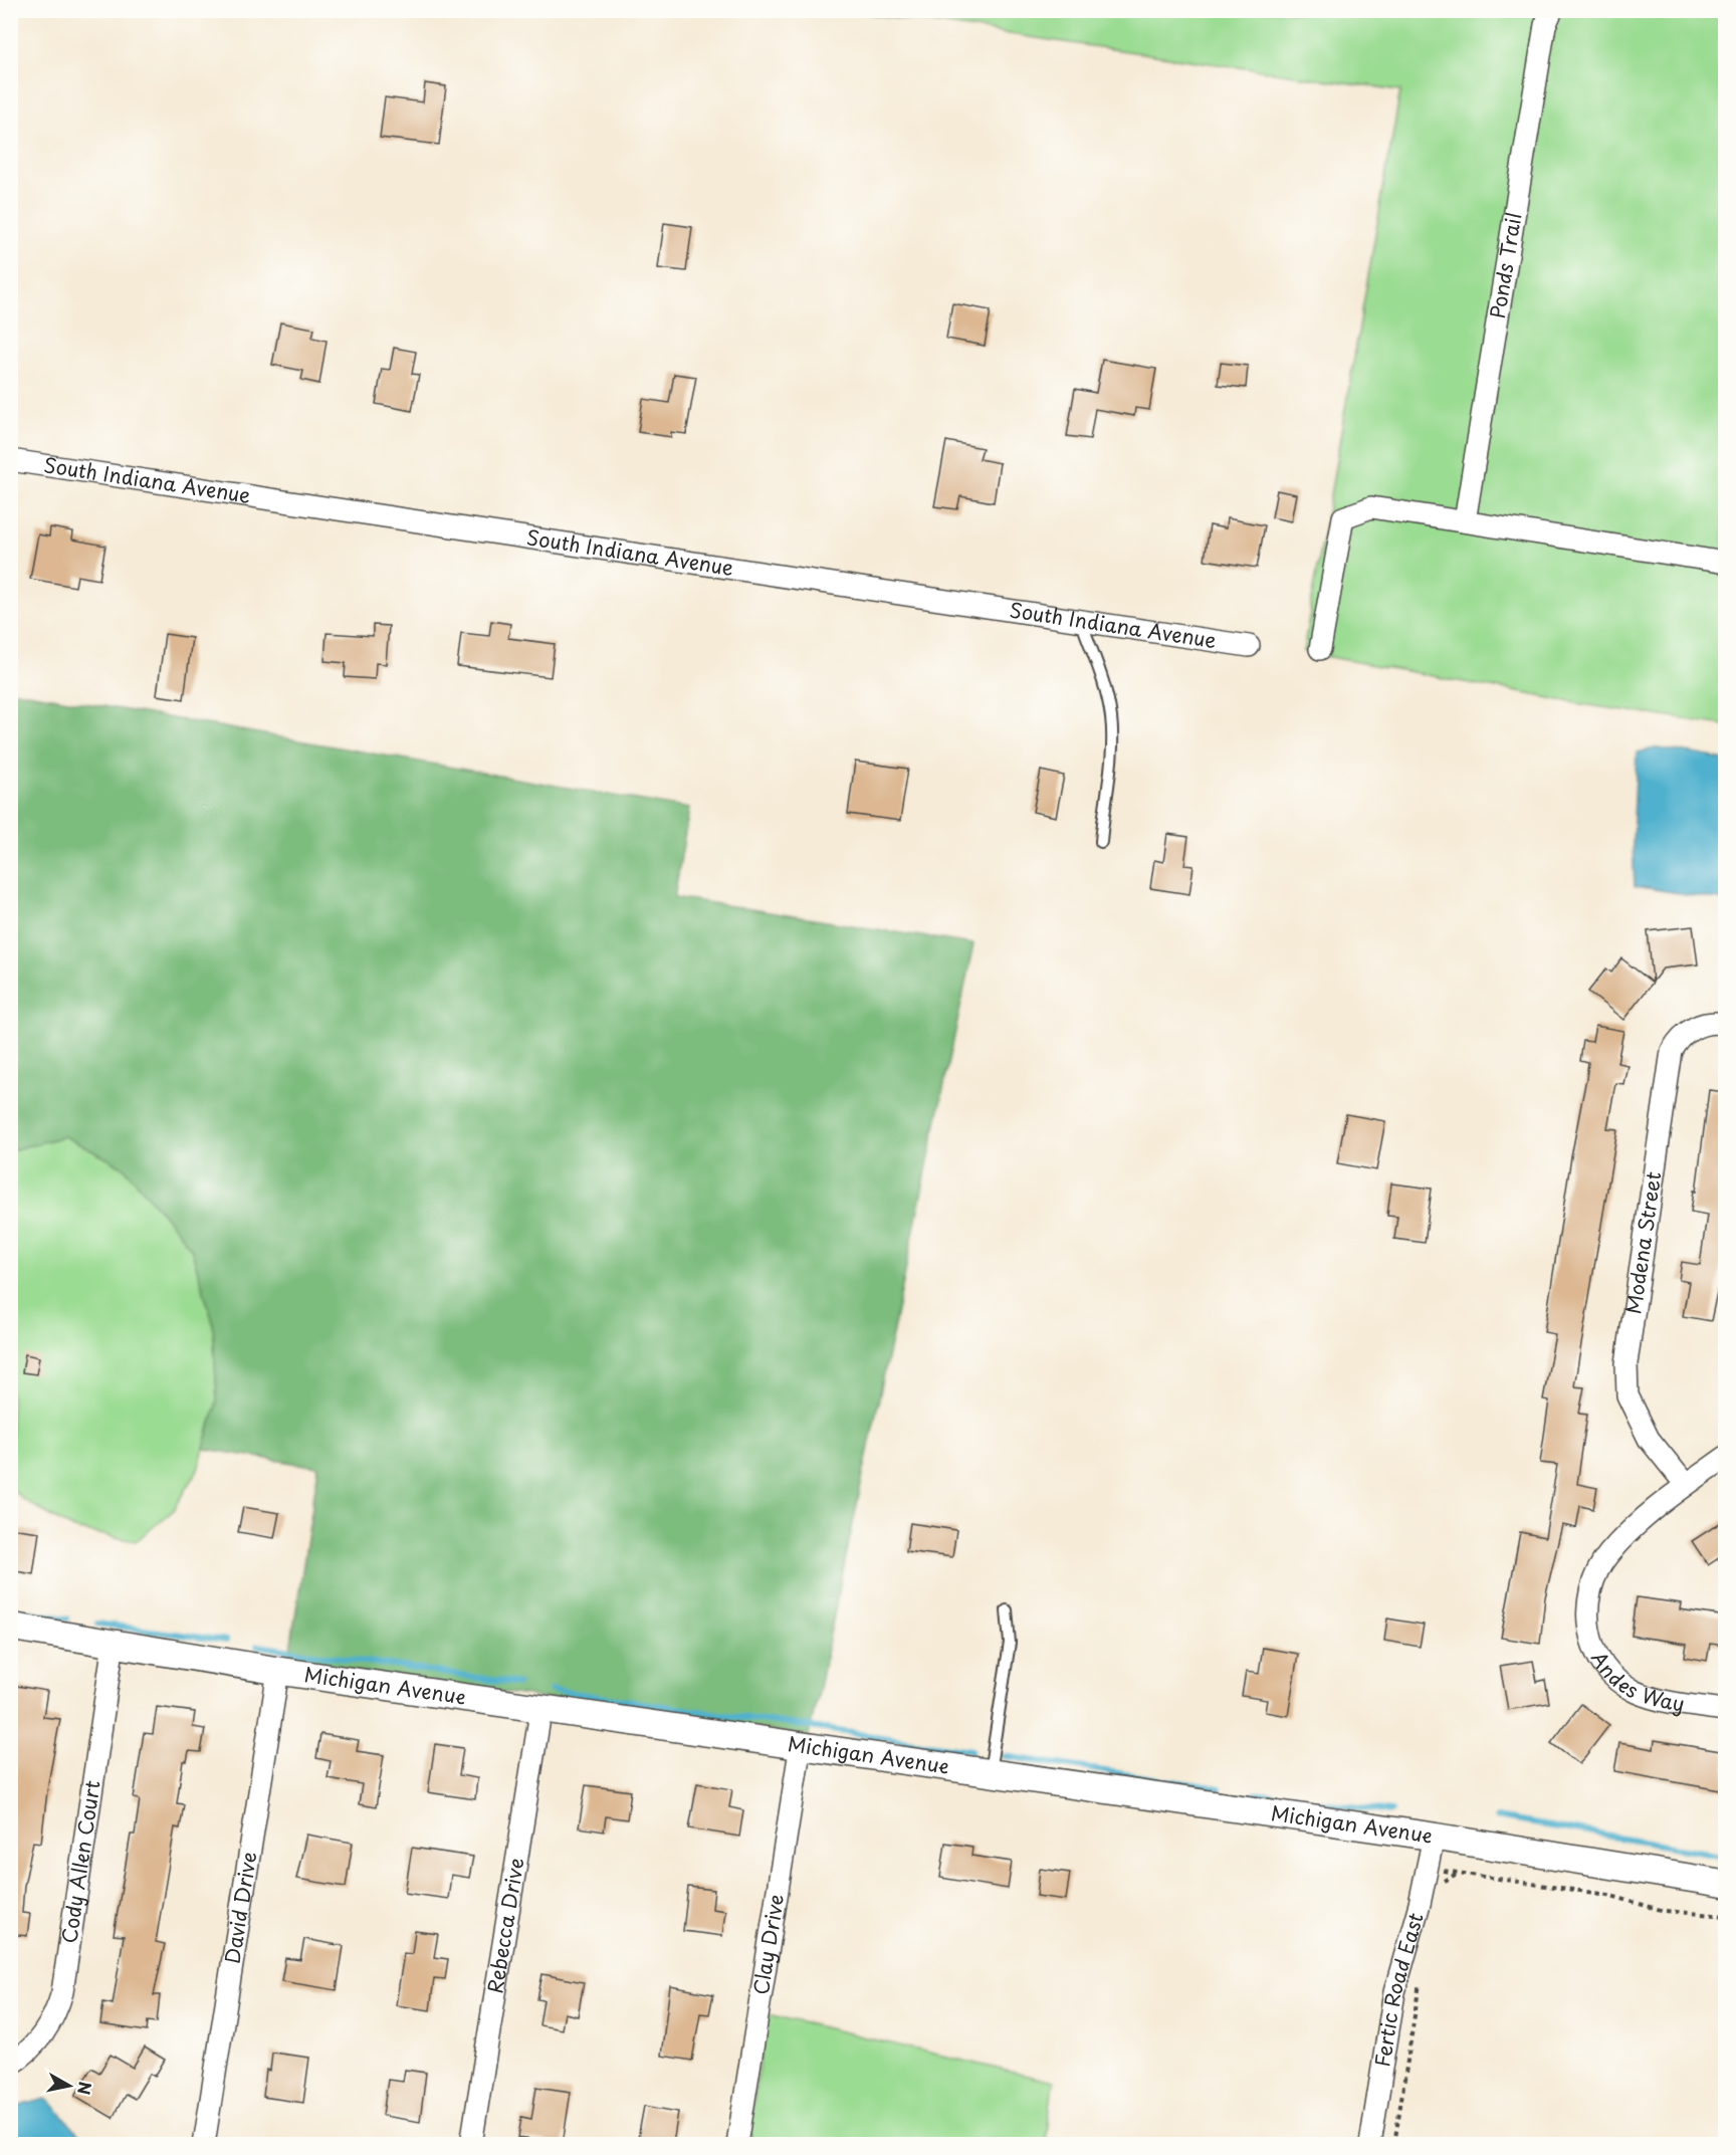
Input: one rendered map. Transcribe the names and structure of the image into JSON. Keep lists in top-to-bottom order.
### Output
{
  "streets": {
    "street": [
      "Ponds Trail",
      "South Indiana Avenue",
      "Modena Street",
      "Andes Way",
      "Michigan Avenue",
      "Cody Allen Court",
      "David Drive",
      "Rebecca Drive",
      "Clay Drive",
      "Fertic Road East"
    ]
  },
  "crossings": [
    ["Modena Street", "Andes Way"],
    ["Michigan Avenue", "Cody Allen Court"],
    ["Michigan Avenue", "David Drive"],
    ["Michigan Avenue", "Rebecca Drive"],
    ["Michigan Avenue", "Clay Drive"],
    ["Michigan Avenue", "Fertic Road East"]
  ],
  "north": "right"
}
